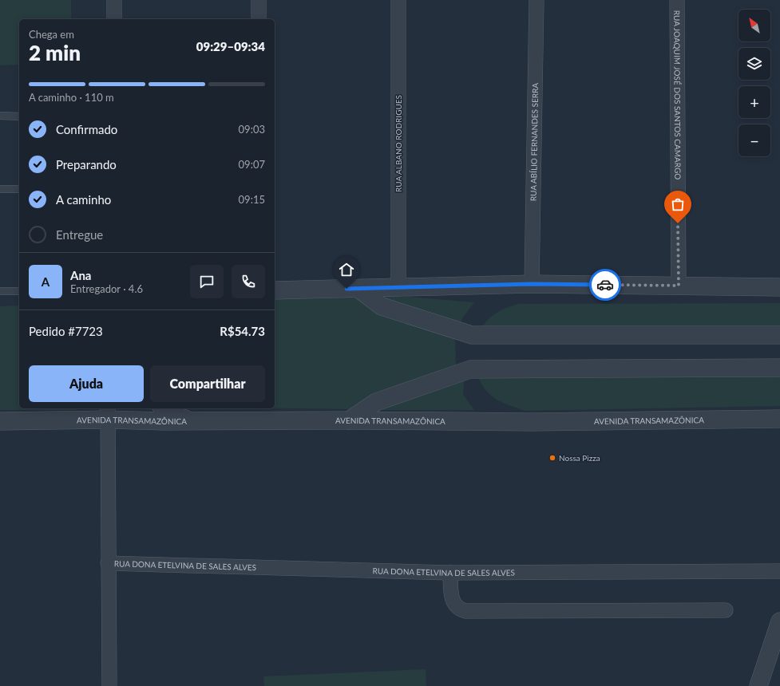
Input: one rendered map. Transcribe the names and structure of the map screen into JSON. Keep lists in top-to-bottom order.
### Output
{
  "streets": {
    "street": [
      "RUA JOAQUIM JOSÉ DOS SANTOS CAMARGO",
      "RUA ABÍLIO FERNANDES SERRA",
      "RUA ALBANO RODRIGUES",
      "AVENIDA TRANSAMAZÔNICA",
      "RUA DONA ETELVINA DE SALES ALVES"
    ]
  },
  "places": ["Nossa Pizza"],
  "north": "top left",
  "page": {
    "map_buttons": ["+", "−"],
    "heading": ["2 min", "Chega em", "09:29–09:34"],
    "panel": [
      "Ana",
      "Entregador · 4.6",
      "Pedido #7723",
      "R$54.73"
    ],
    "bar": "A caminho · 110 m",
    "list": [
      ["Confirmado", "09:03"],
      ["Preparando", "09:07"],
      ["A caminho", "09:15"],
      "Entregue"
    ],
    "round": "A",
    "buttons": ["Ajuda", "Compartilhar"]
  }
}
